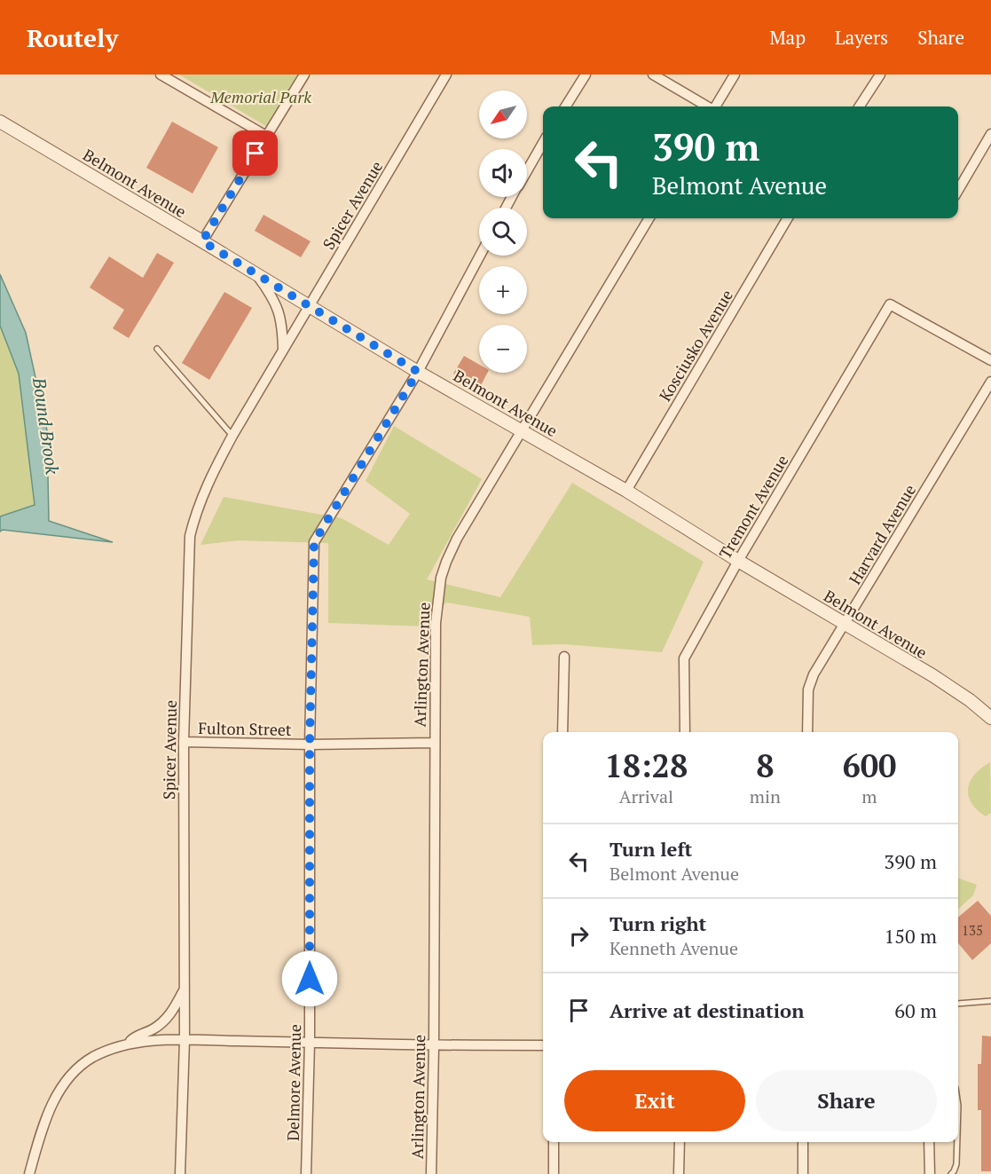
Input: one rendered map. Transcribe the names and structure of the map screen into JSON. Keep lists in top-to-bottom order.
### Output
{
  "streets": {
    "street": [
      "Belmont Avenue",
      "Spicer Avenue",
      "Kosciusko Avenue",
      "Tremont Avenue",
      "Harvard Avenue",
      "Arlington Avenue",
      "Fulton Street",
      "Delmore Avenue"
    ]
  },
  "crossings": [
    ["Belmont Avenue", "Spicer Avenue"],
    ["Belmont Avenue", "Kosciusko Avenue"],
    ["Belmont Avenue", "Tremont Avenue"],
    ["Belmont Avenue", "Harvard Avenue"],
    ["Belmont Avenue", "Arlington Avenue"],
    ["Belmont Avenue", "Delmore Avenue"],
    ["Spicer Avenue", "Fulton Street"],
    ["Arlington Avenue", "Fulton Street"],
    ["Fulton Street", "Delmore Avenue"]
  ],
  "water": ["Bound Brook"],
  "parks": ["Memorial Park"],
  "house_numbers": ["135"],
  "north": "bottom left",
  "page": {
    "header": "Routely",
    "nav": ["Map", "Layers", "Share"],
    "map_buttons": ["+", "−"],
    "turn": ["390 m", "Belmont Avenue"],
    "eta": [
      "18:28",
      "Arrival",
      "8",
      "min",
      "600",
      "m"
    ],
    "list": [
      {
        "name": "Turn left",
        "note": "Belmont Avenue",
        "value": "390 m"
      },
      {
        "name": "Turn right",
        "note": "Kenneth Avenue",
        "value": "150 m"
      },
      {
        "name": "Arrive at destination",
        "value": "60 m"
      }
    ],
    "buttons": ["Exit", "Share"]
  }
}
